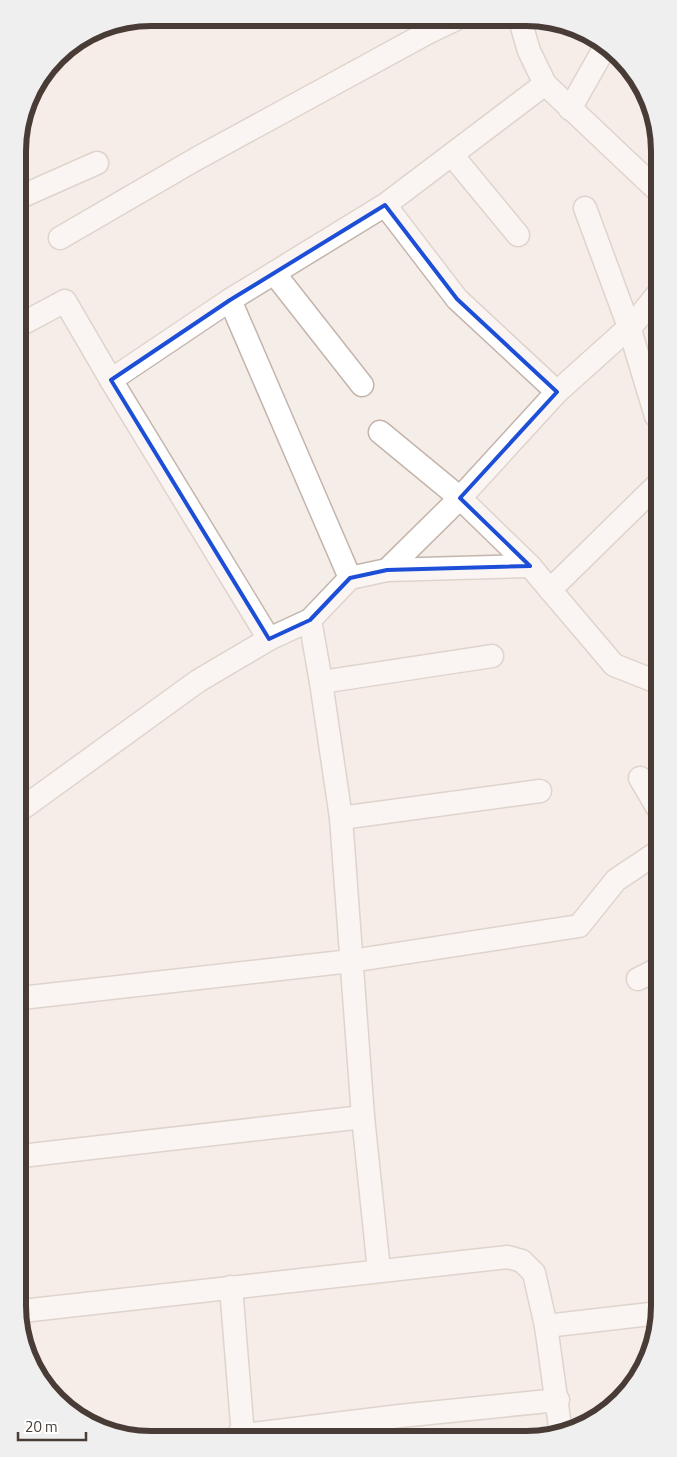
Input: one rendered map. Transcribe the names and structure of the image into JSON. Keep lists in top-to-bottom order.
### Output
{
  "scale_bar": "20 m"
}
